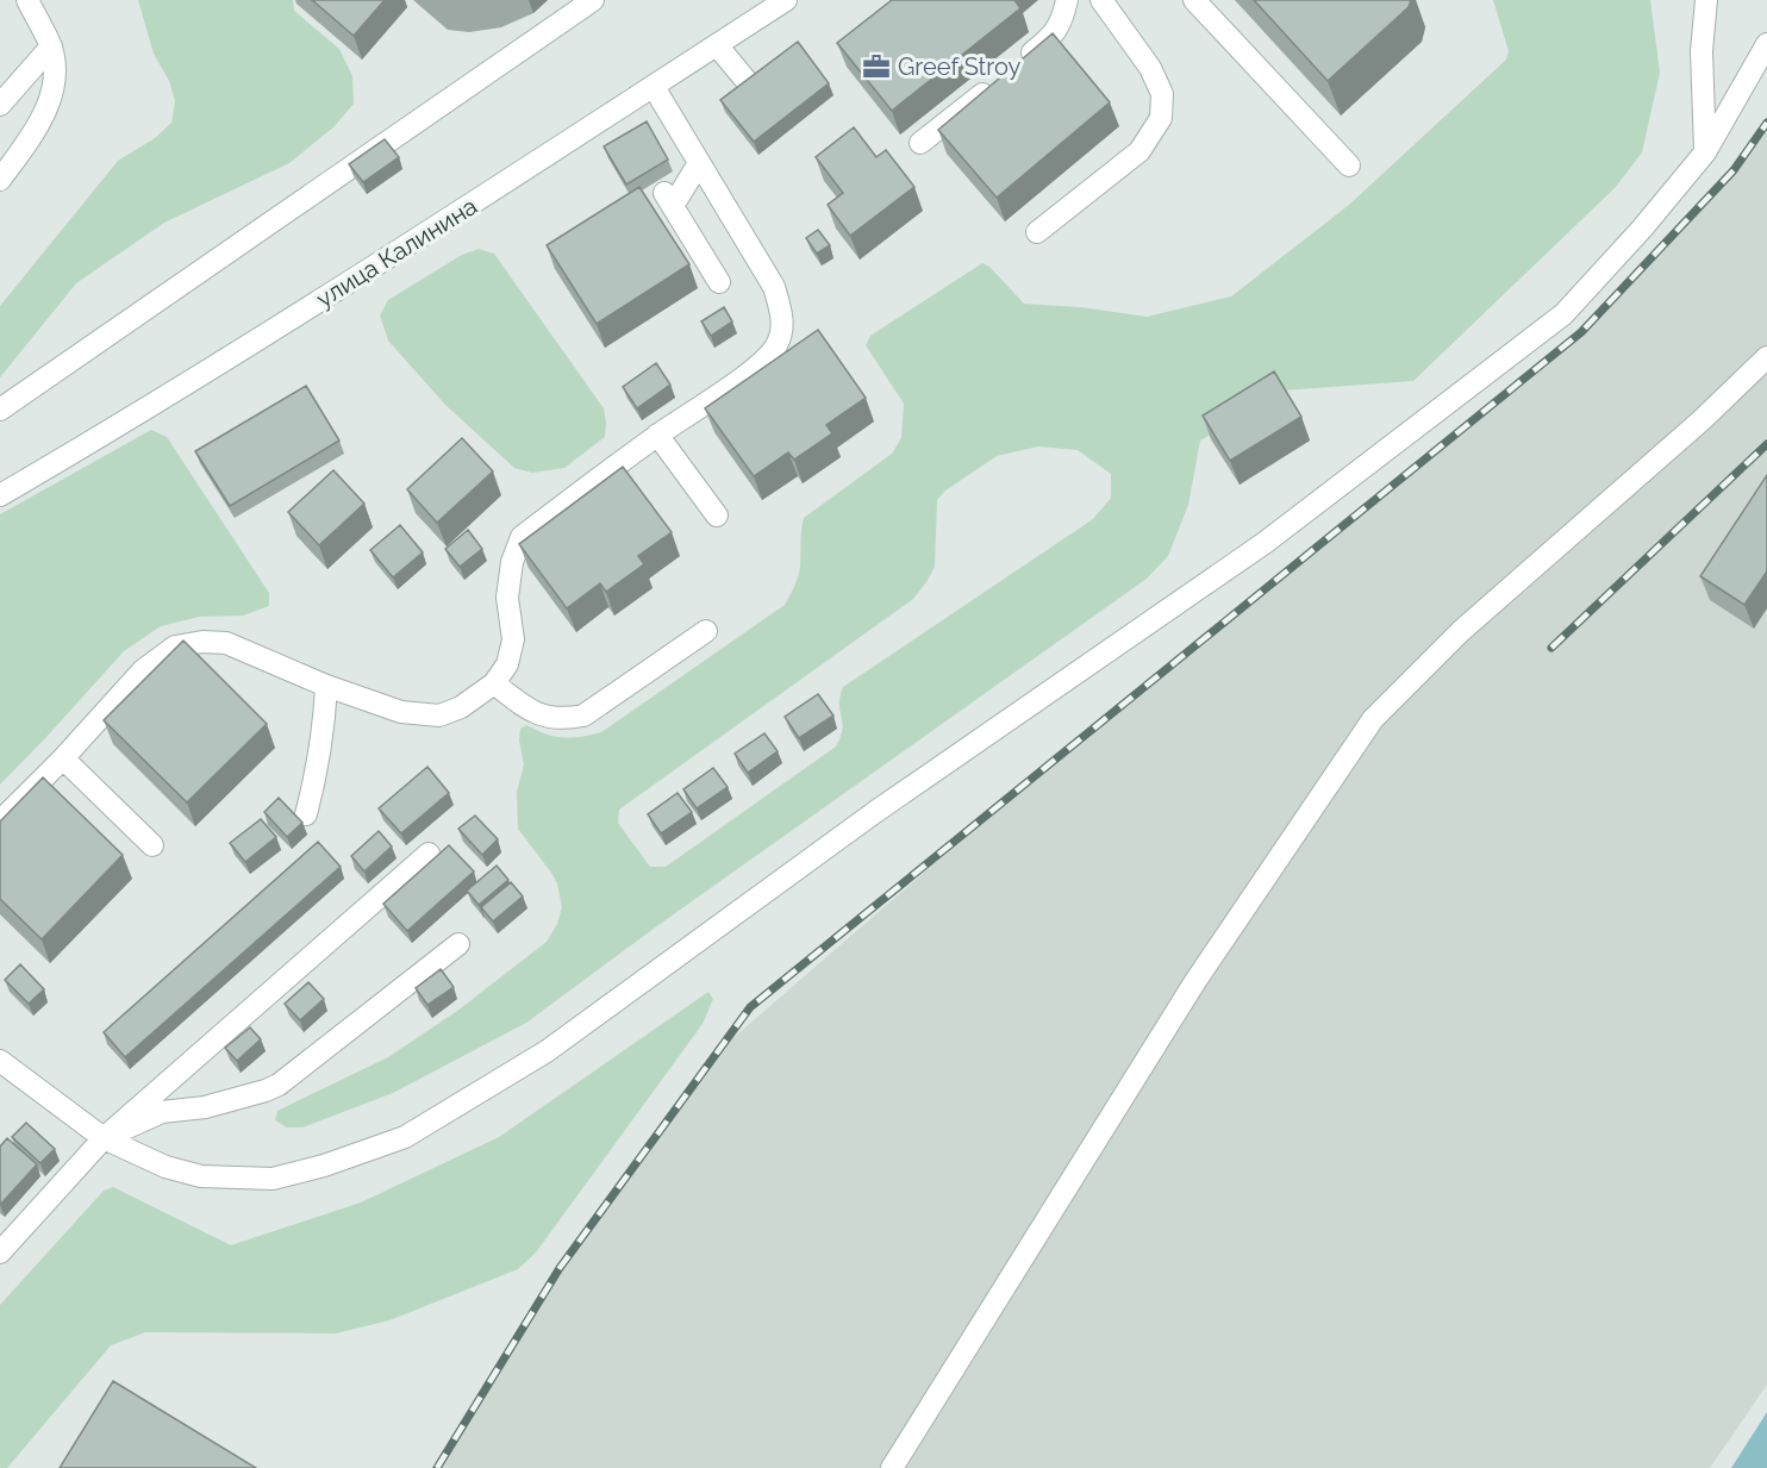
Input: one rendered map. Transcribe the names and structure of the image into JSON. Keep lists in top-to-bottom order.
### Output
{
  "streets": {
    "main road": ["улица Калинина"]
  },
  "places": {
    "office": ["Greef Stroy"]
  }
}
